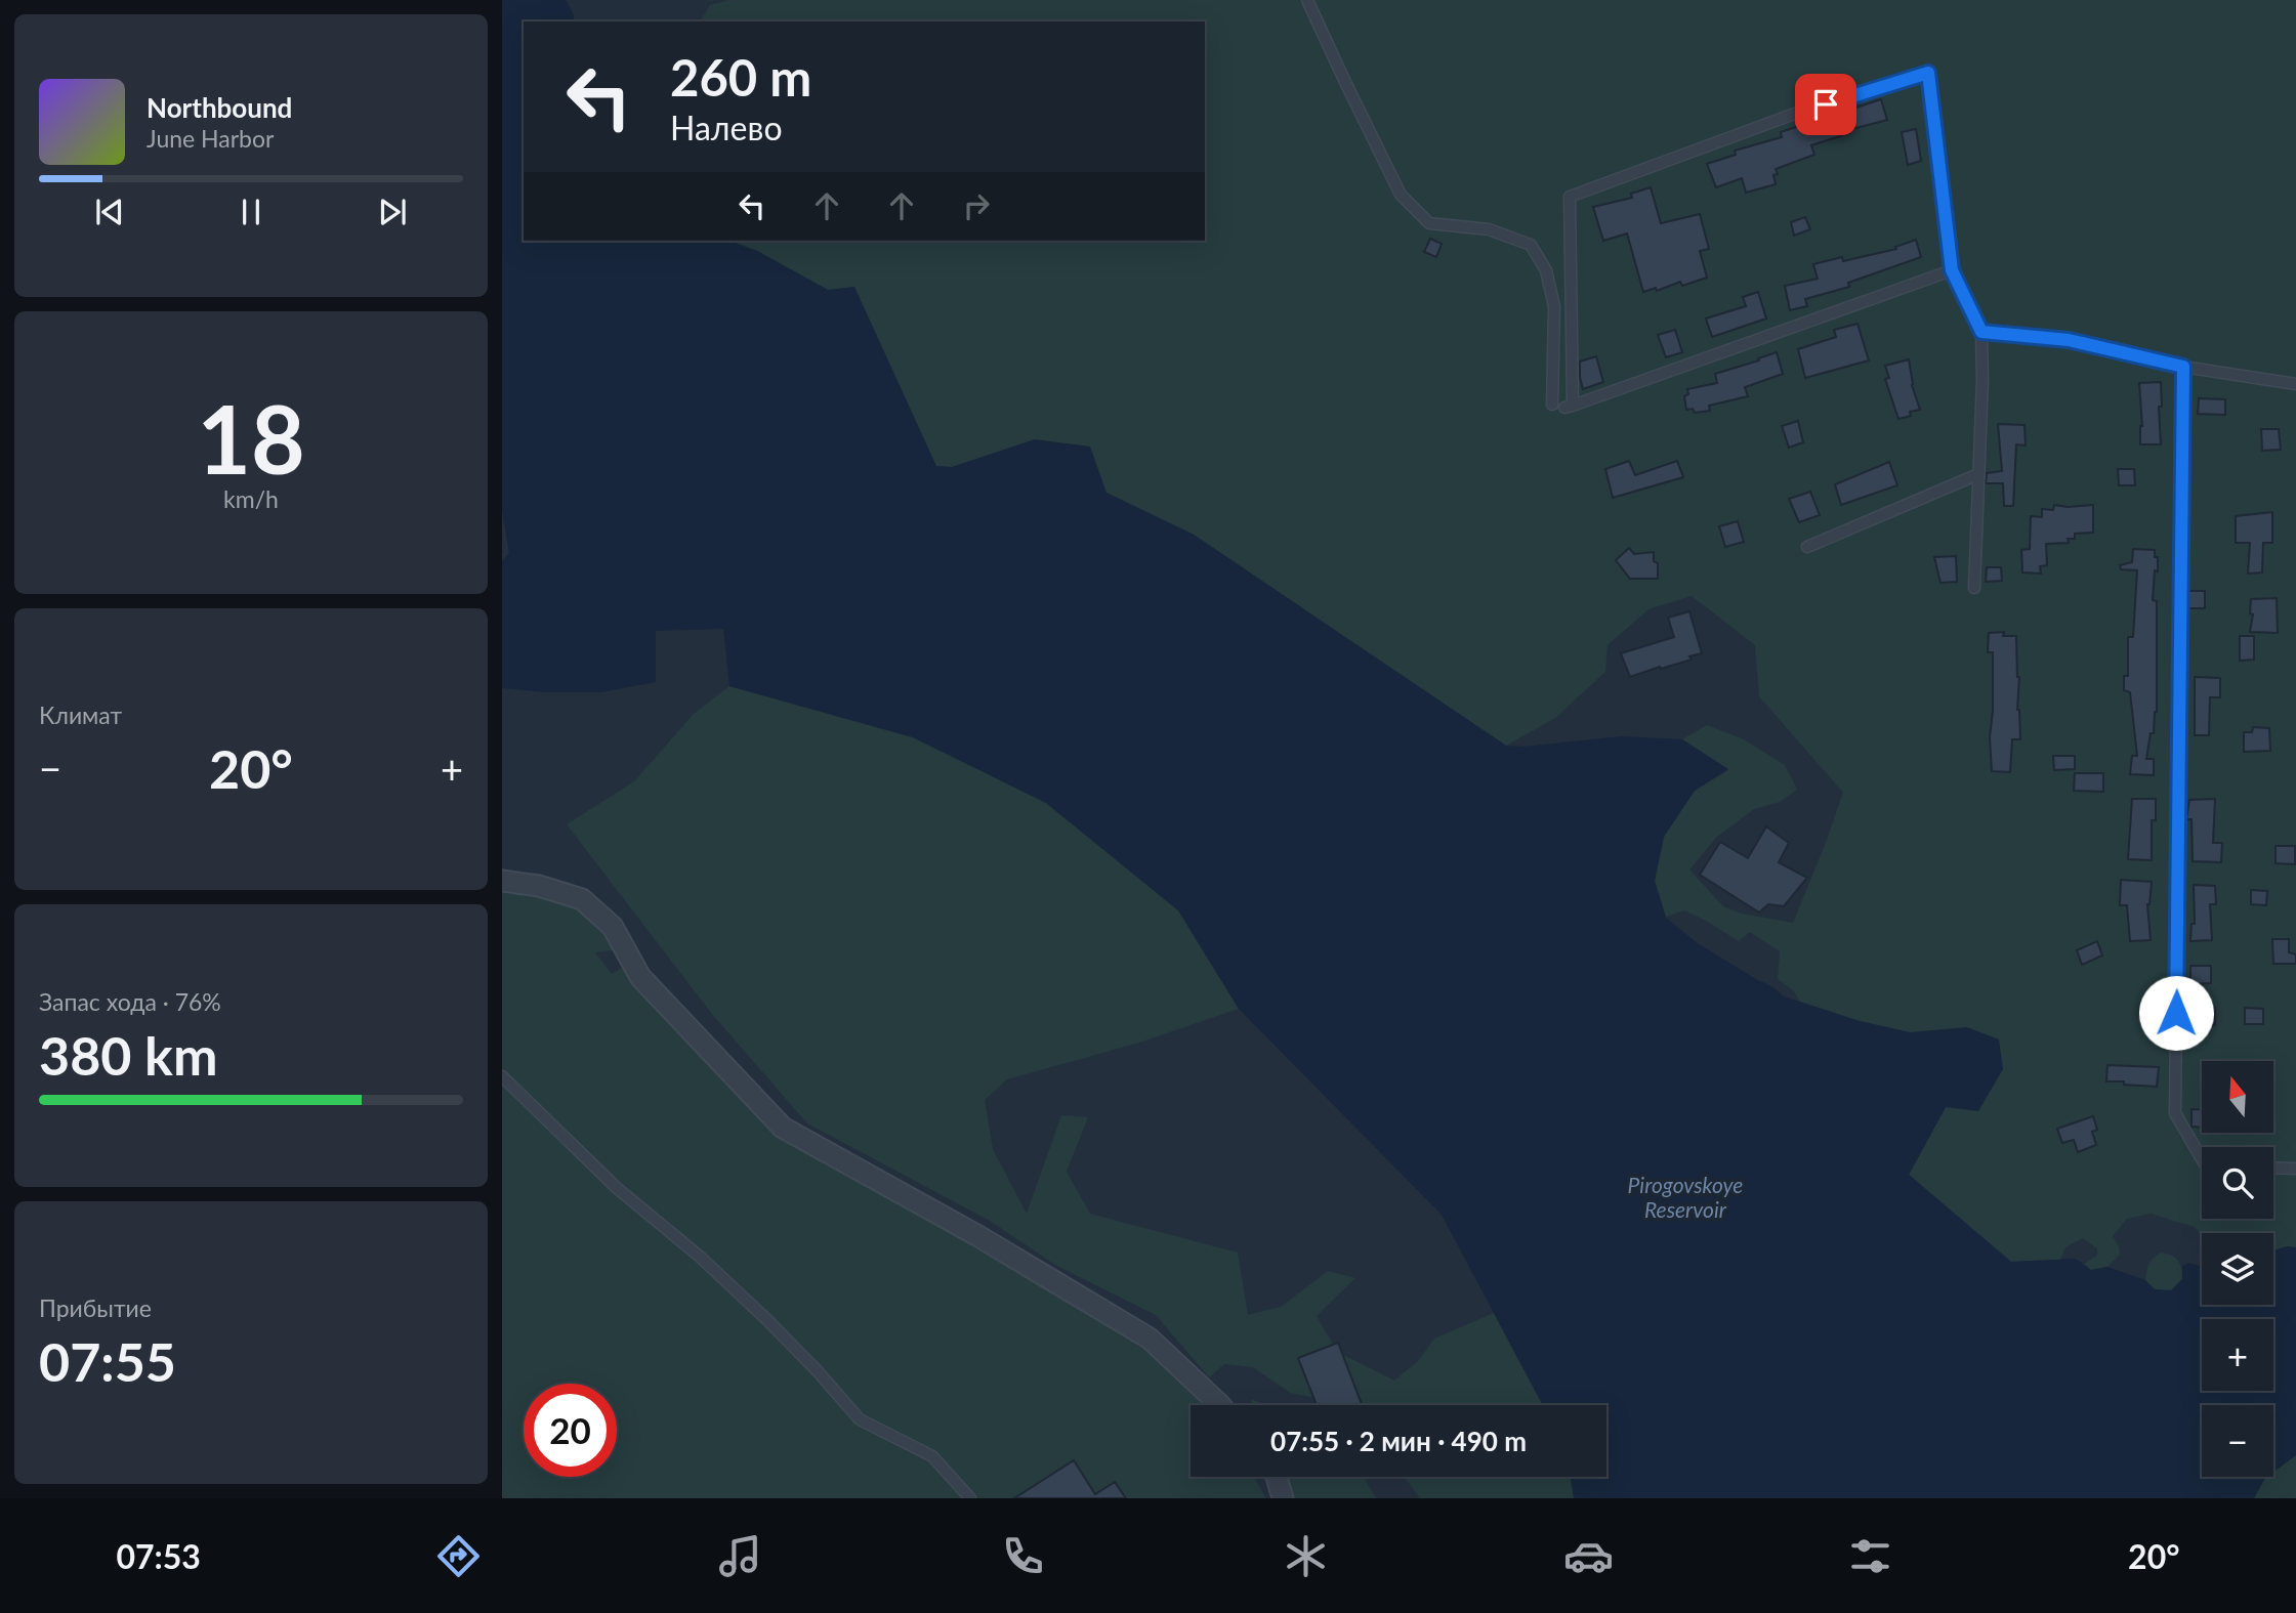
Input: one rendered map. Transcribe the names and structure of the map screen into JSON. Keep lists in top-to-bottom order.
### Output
{
  "water": ["Pirogovskoye Reservoir"],
  "north": "top",
  "page": {
    "turn": ["260 m", "Налево"],
    "song": ["Northbound", "June Harbor"],
    "tile": [
      ["18", "km/h"],
      "Климат",
      ["Запас хода · 76%", "380 km"],
      ["Прибытие", "07:55"]
    ],
    "heat": ["−", "20°", "+"],
    "map_buttons": ["+", "−"],
    "limit": "20",
    "trip": "07:55 · 2 мин · 490 m",
    "tabs": ["07:53", "20°"]
  }
}
